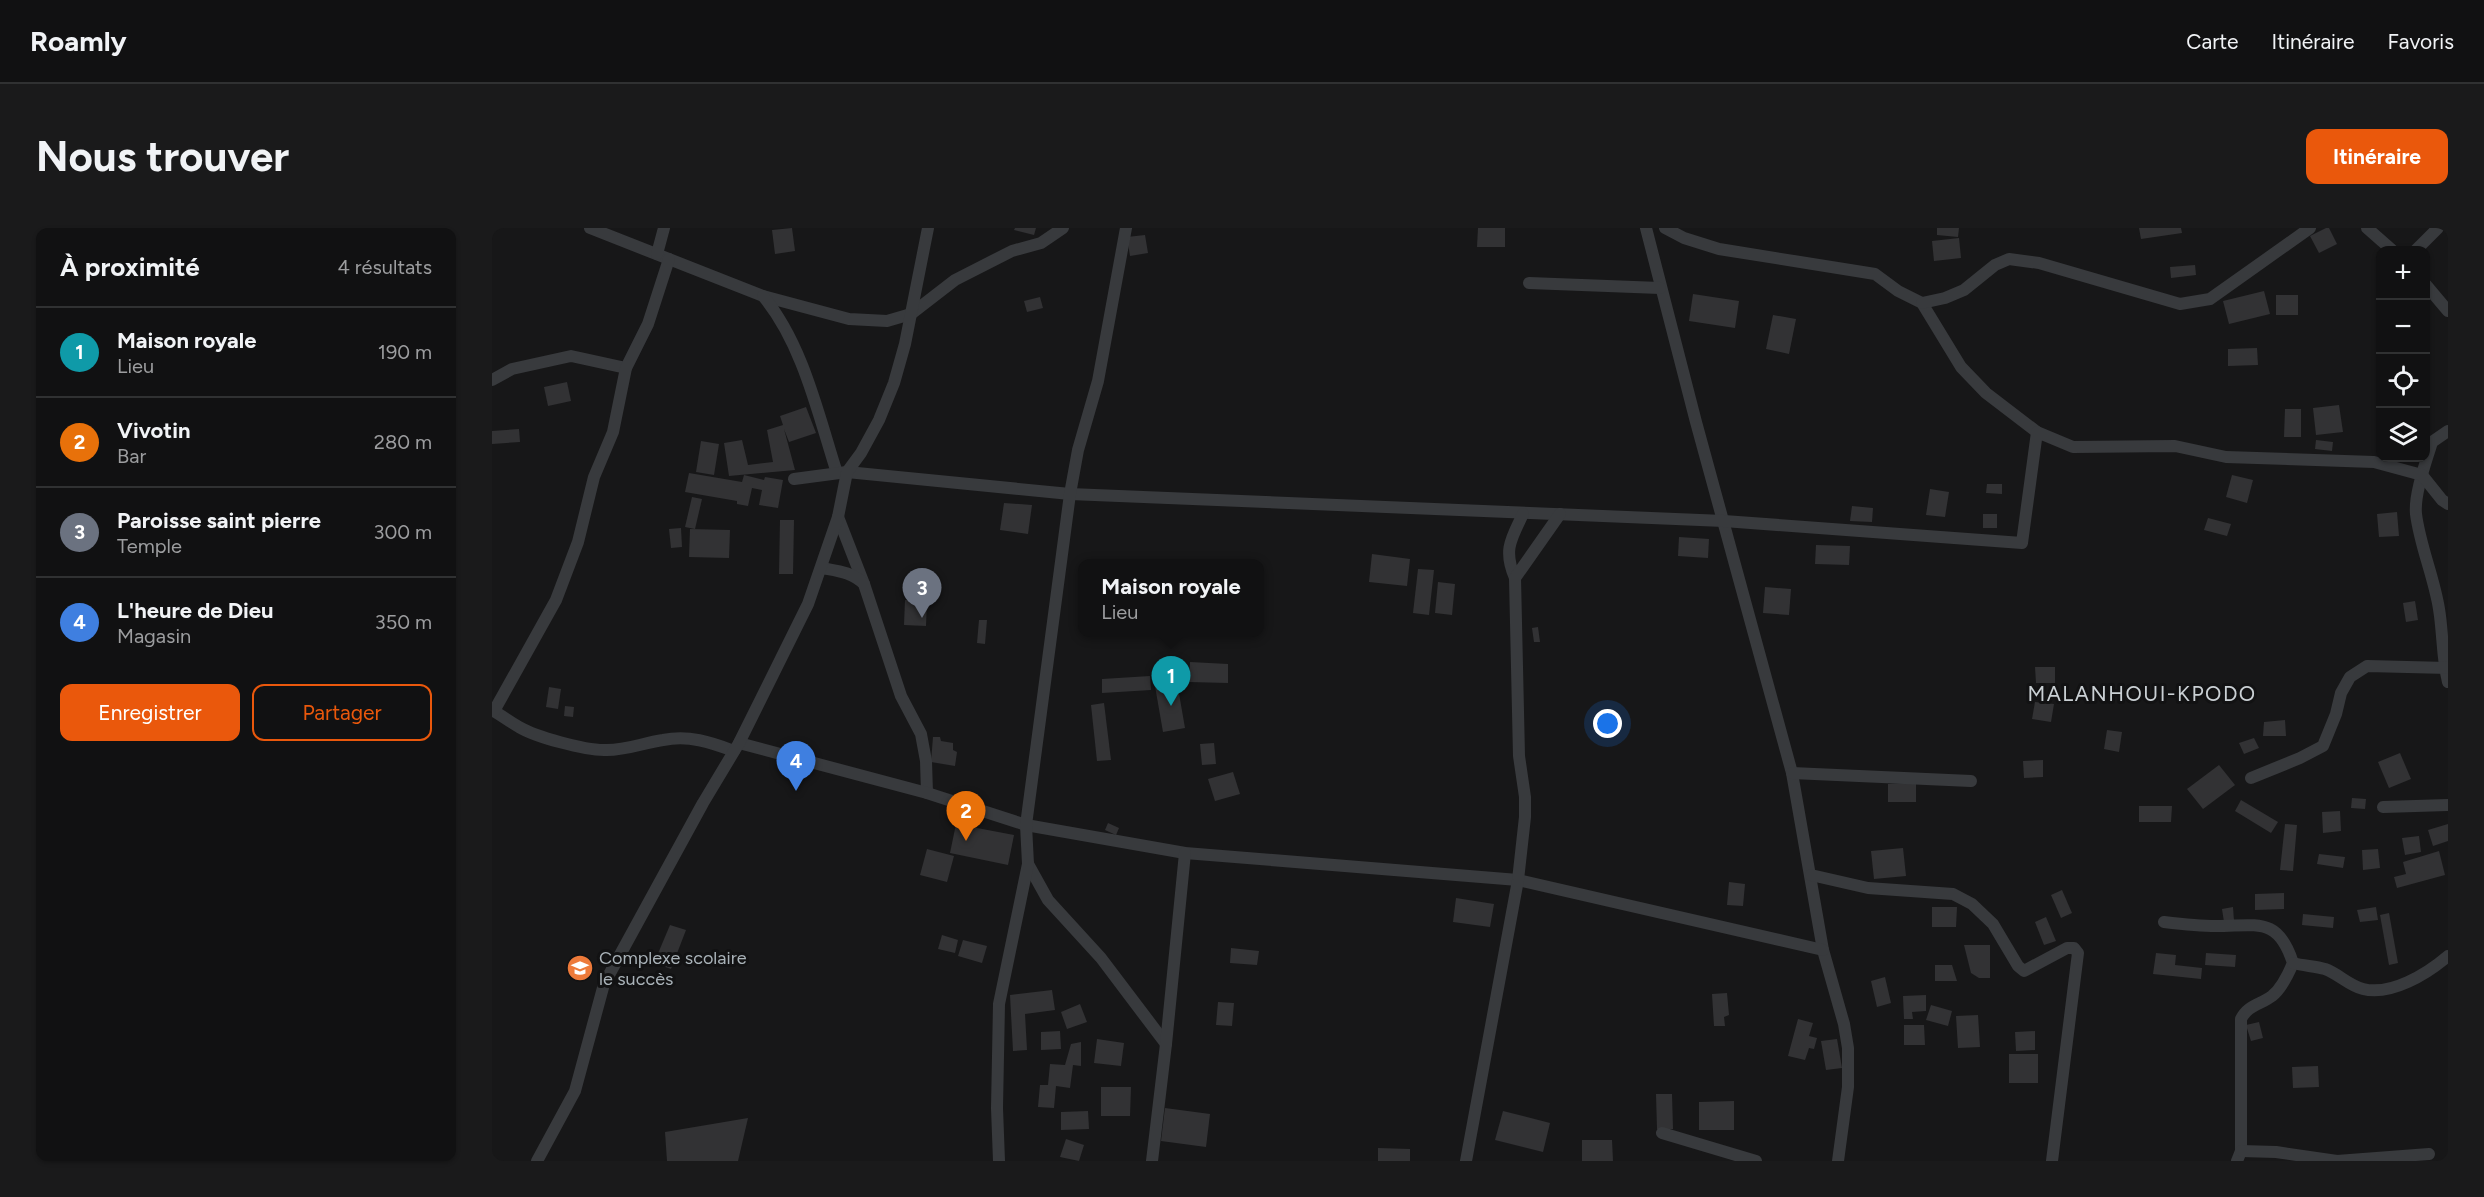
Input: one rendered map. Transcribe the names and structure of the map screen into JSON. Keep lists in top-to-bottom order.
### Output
{
  "districts": ["MALANHOUI-KPODO"],
  "places": {
    "school or university": ["Complexe scolaire le succès"]
  },
  "page": {
    "header": "Roamly",
    "nav": ["Carte", "Itinéraire", "Favoris"],
    "buttons": [
      "Itinéraire",
      ["Enregistrer", "Partager"]
    ],
    "title": "Nous trouver",
    "heading": ["À proximité", "4 résultats"],
    "map_buttons": ["+", "−"],
    "list": [
      {
        "mark": "1",
        "name": "Maison royale",
        "note": "Lieu",
        "value": "190 m"
      },
      {
        "mark": "2",
        "name": "Vivotin",
        "note": "Bar",
        "value": "280 m"
      },
      {
        "mark": "3",
        "name": "Paroisse saint pierre",
        "note": "Temple",
        "value": "300 m"
      },
      {
        "mark": "4",
        "name": "L'heure de Dieu",
        "note": "Magasin",
        "value": "350 m"
      }
    ],
    "popup": ["Maison royale", "Lieu"],
    "pins": [
      "3",
      "1",
      "4",
      "2"
    ]
  }
}
